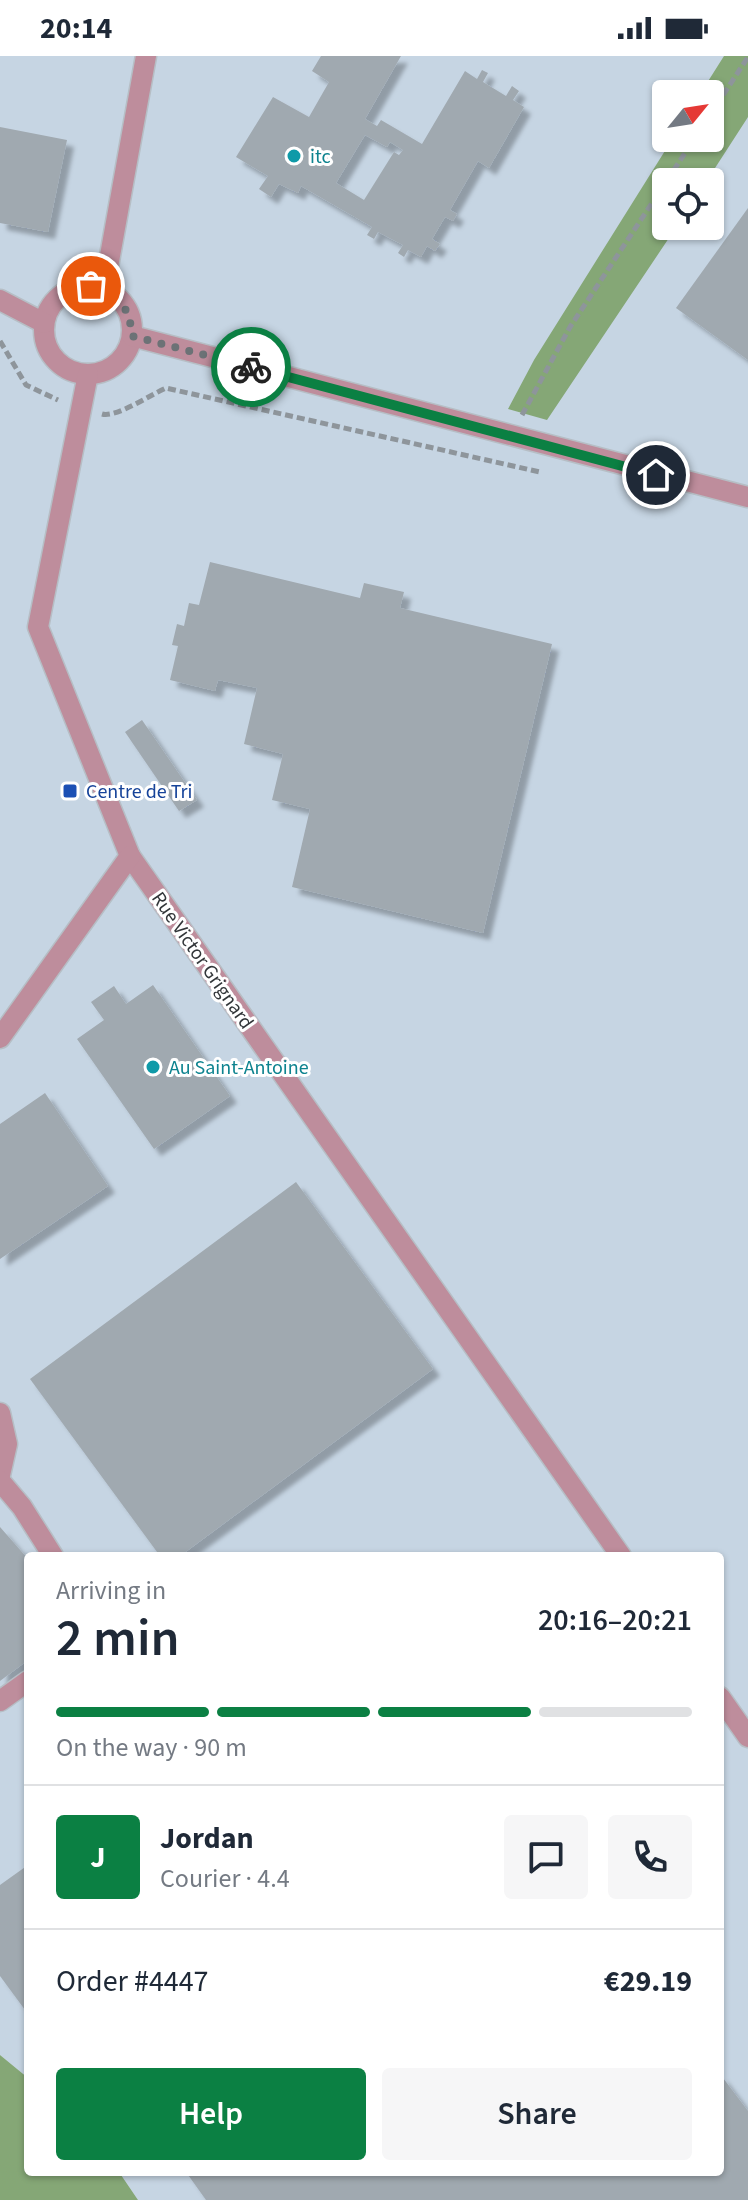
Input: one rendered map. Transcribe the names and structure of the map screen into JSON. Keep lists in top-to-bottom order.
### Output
{
  "streets": {
    "street": ["Rue Victor Grignard"]
  },
  "places": {
    "other": ["itc", "Au Saint-Antoine"],
    "transit": ["Centre de Tri"]
  },
  "north": "top right",
  "page": {
    "status": "20:14",
    "heading": ["2 min", "Arriving in", "20:16–20:21"],
    "panel": [
      "Jordan",
      "Courier · 4.4",
      "Order #4447",
      "€29.19"
    ],
    "bar": "On the way · 90 m",
    "round": "J",
    "buttons": ["Help", "Share"]
  }
}
